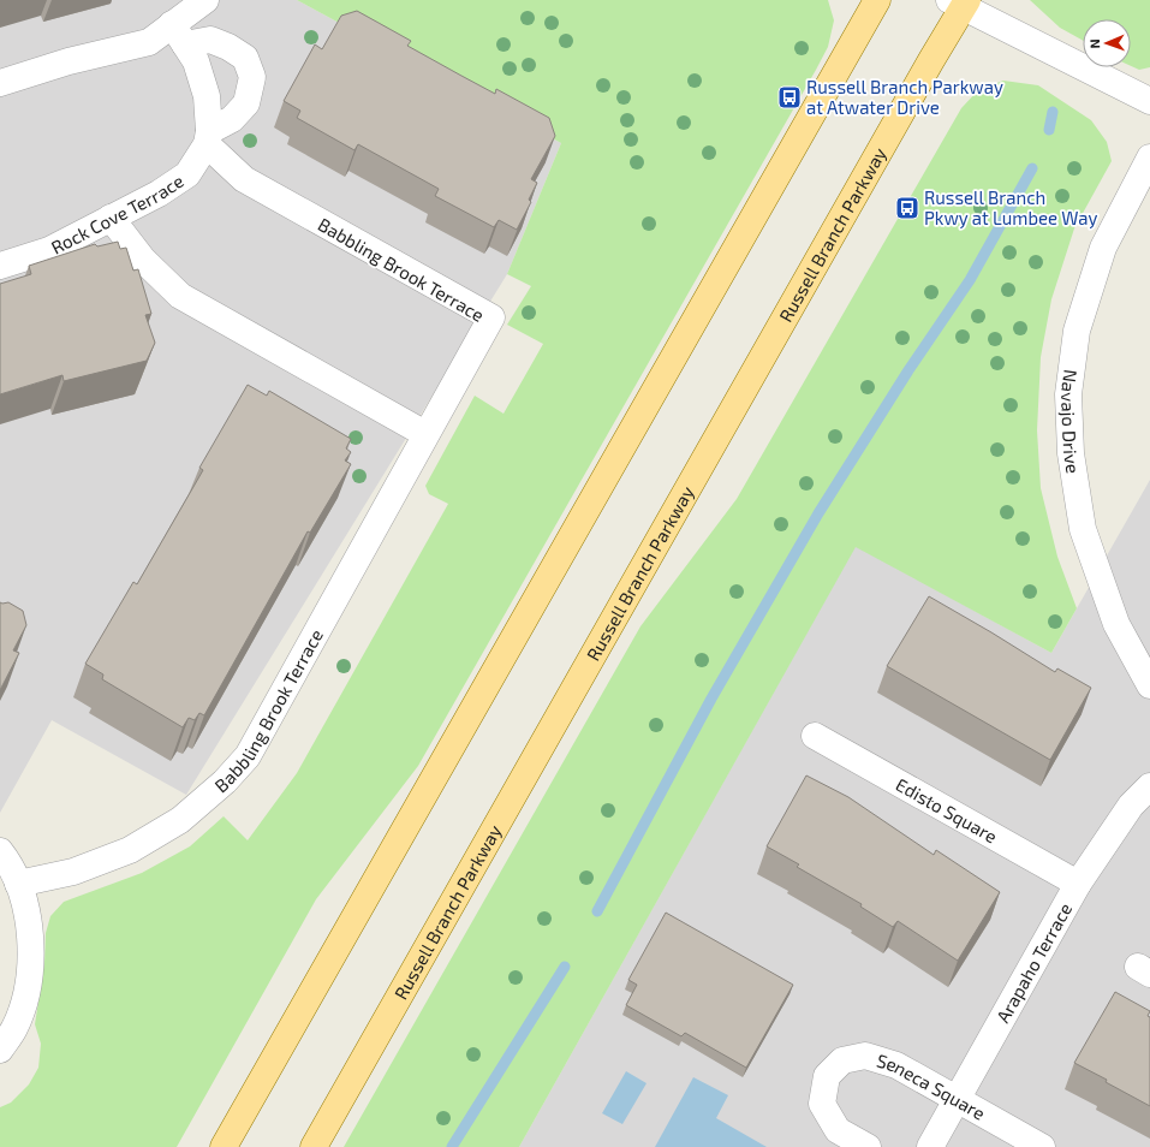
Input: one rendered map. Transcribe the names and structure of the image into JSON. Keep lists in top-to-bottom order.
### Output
{
  "streets": {
    "main road": ["Russell Branch Parkway"],
    "street": [
      "Rock Cove Terrace",
      "Babbling Brook Terrace",
      "Navajo Drive",
      "Edisto Square",
      "Arapaho Terrace",
      "Seneca Square"
    ]
  },
  "crossings": [
    ["Rock Cove Terrace", "Babbling Brook Terrace"],
    ["Edisto Square", "Arapaho Terrace"],
    ["Arapaho Terrace", "Seneca Square"]
  ],
  "places": {
    "bus stop": ["Russell Branch Parkway at Atwater Drive", "Russell Branch Pkwy at Lumbee Way"]
  },
  "north": "left"
}
